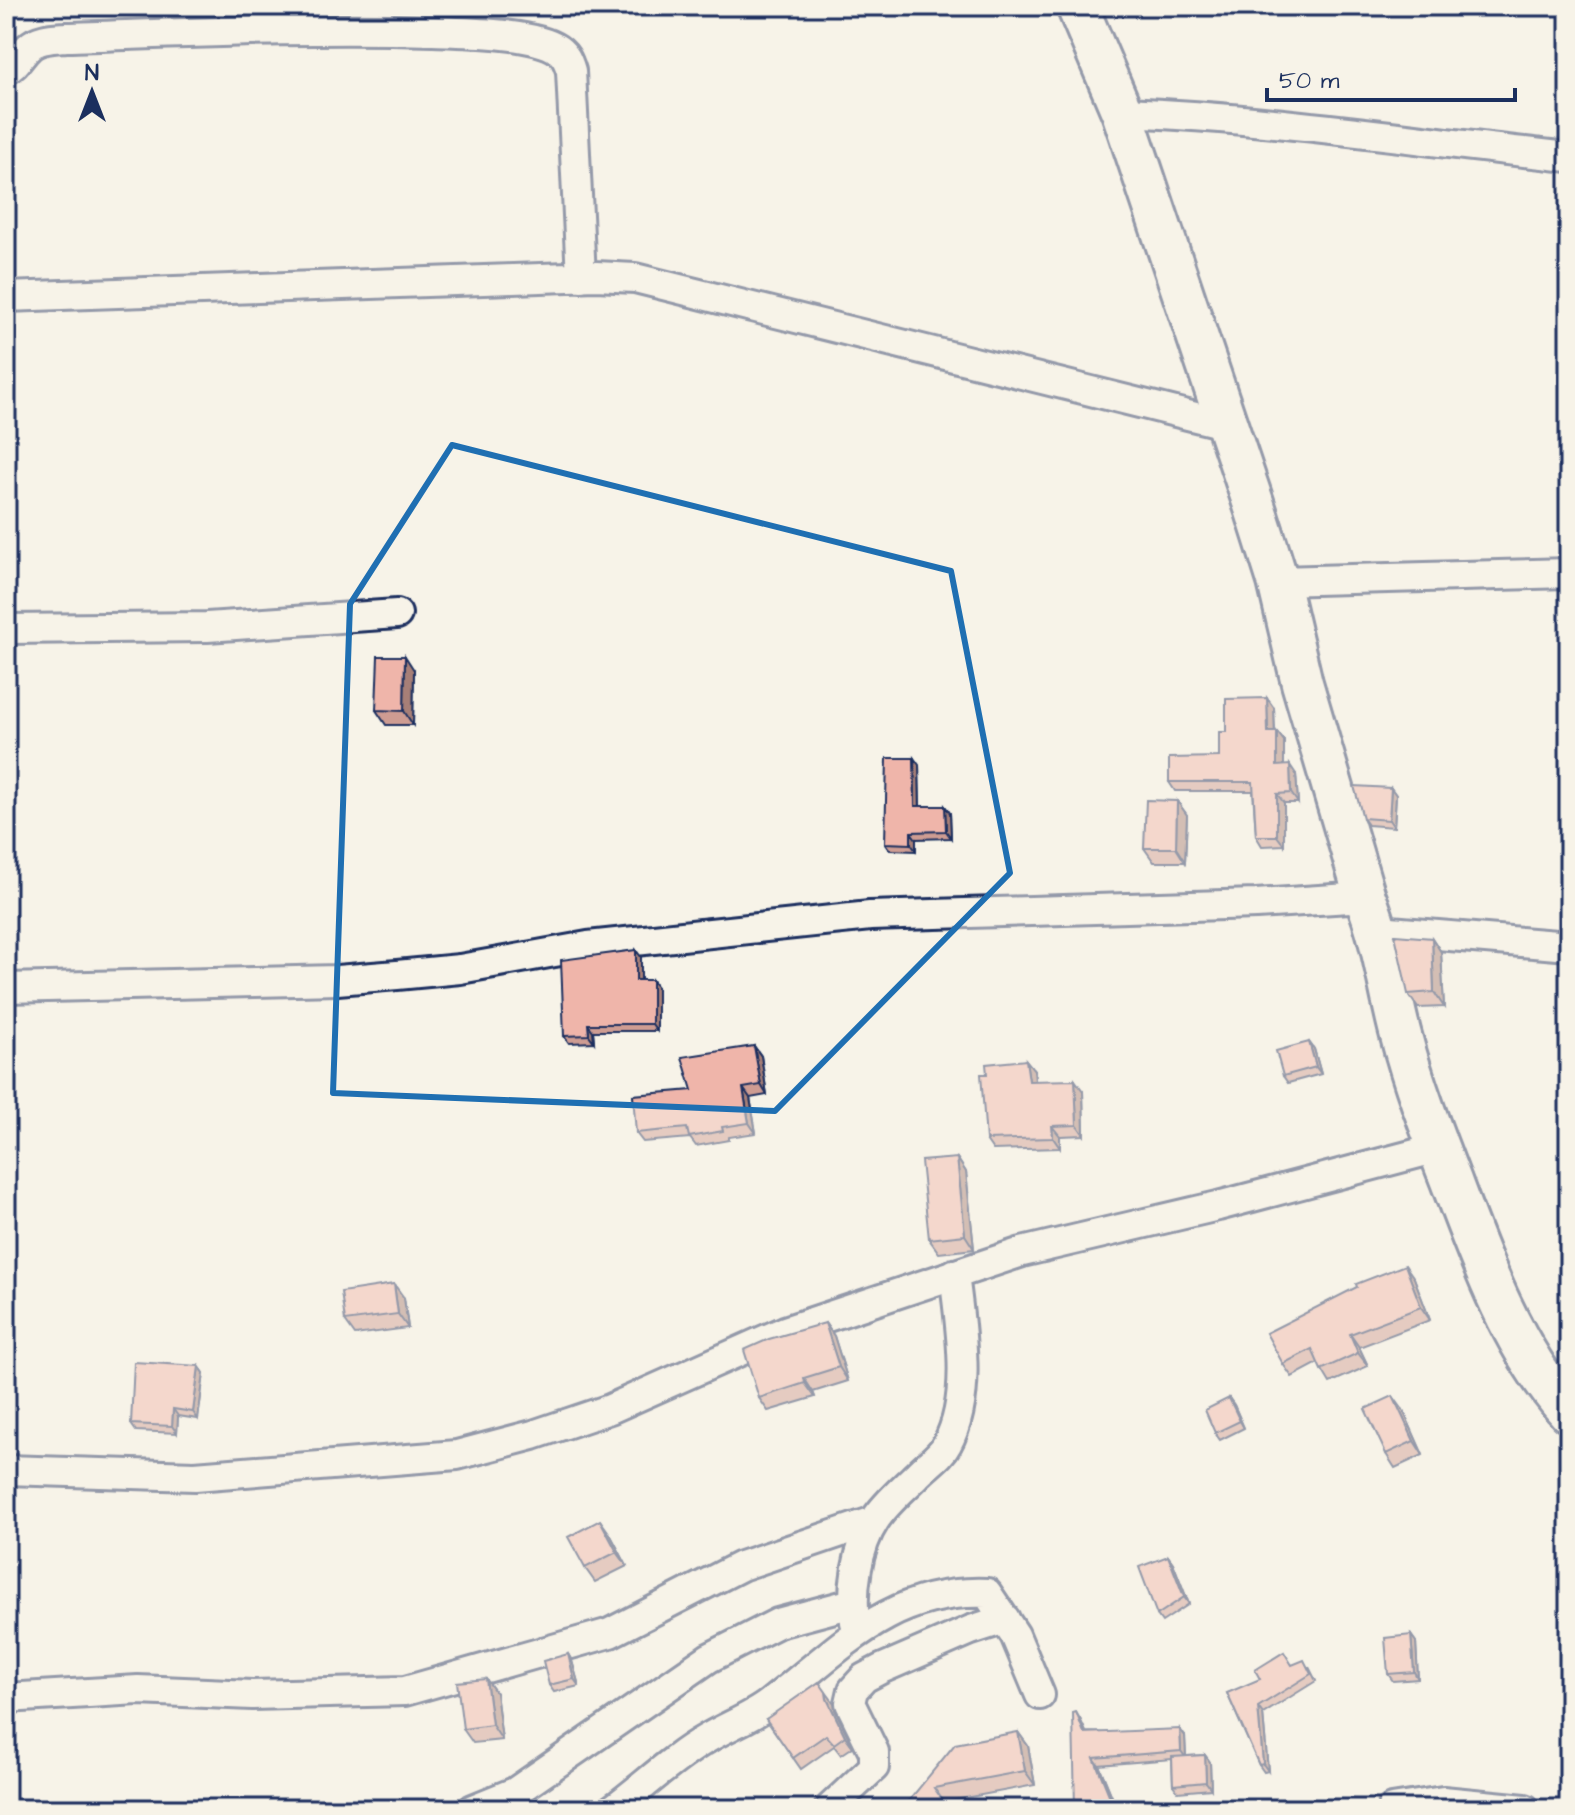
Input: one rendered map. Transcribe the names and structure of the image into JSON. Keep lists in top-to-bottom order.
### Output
{
  "scale_bar": "50 m",
  "north": "top"
}
